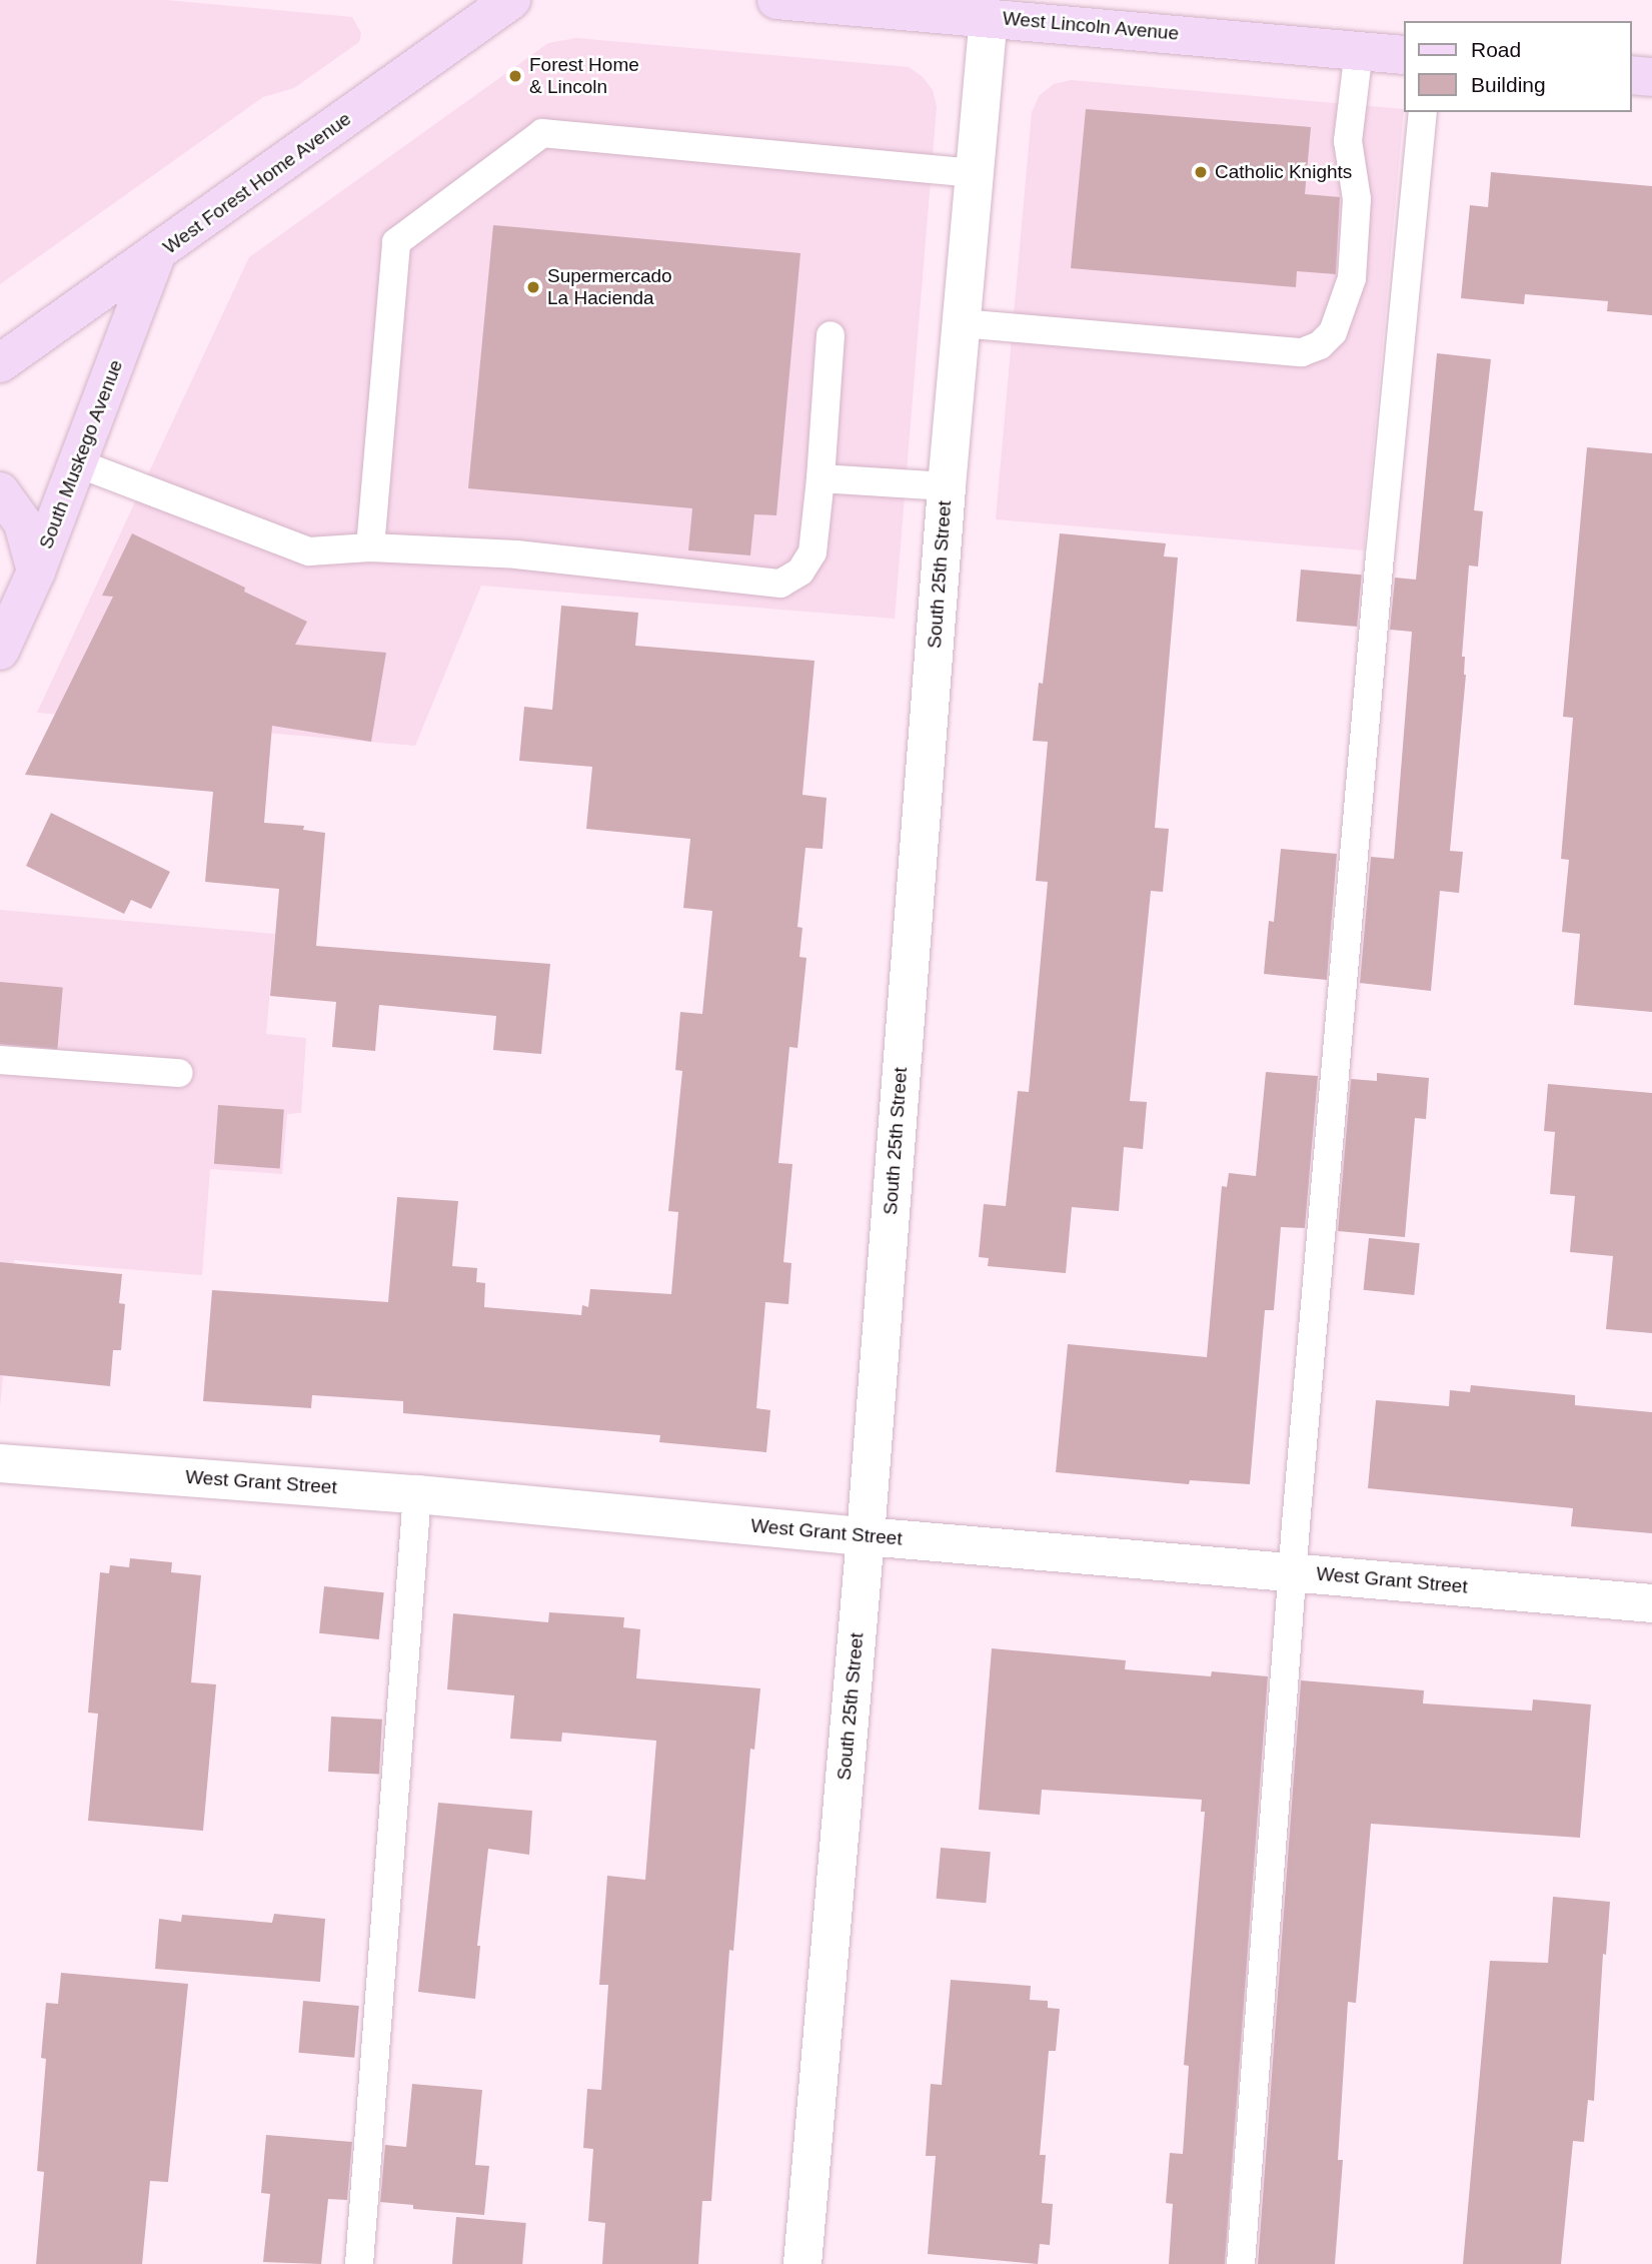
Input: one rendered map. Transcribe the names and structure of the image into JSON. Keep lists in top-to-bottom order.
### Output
{
  "streets": {
    "main road": ["West Lincoln Avenue", "West Forest Home Avenue", "South Muskego Avenue"],
    "street": ["South 25th Street", "West Grant Street"]
  },
  "crossings": [
    ["West Lincoln Avenue", "South 25th Street"],
    ["West Forest Home Avenue", "South Muskego Avenue"],
    ["South 25th Street", "West Grant Street"]
  ],
  "places": ["Forest Home & Lincoln", "Catholic Knights", "Supermercado La Hacienda"],
  "legend": ["Road", "Building"]
}
